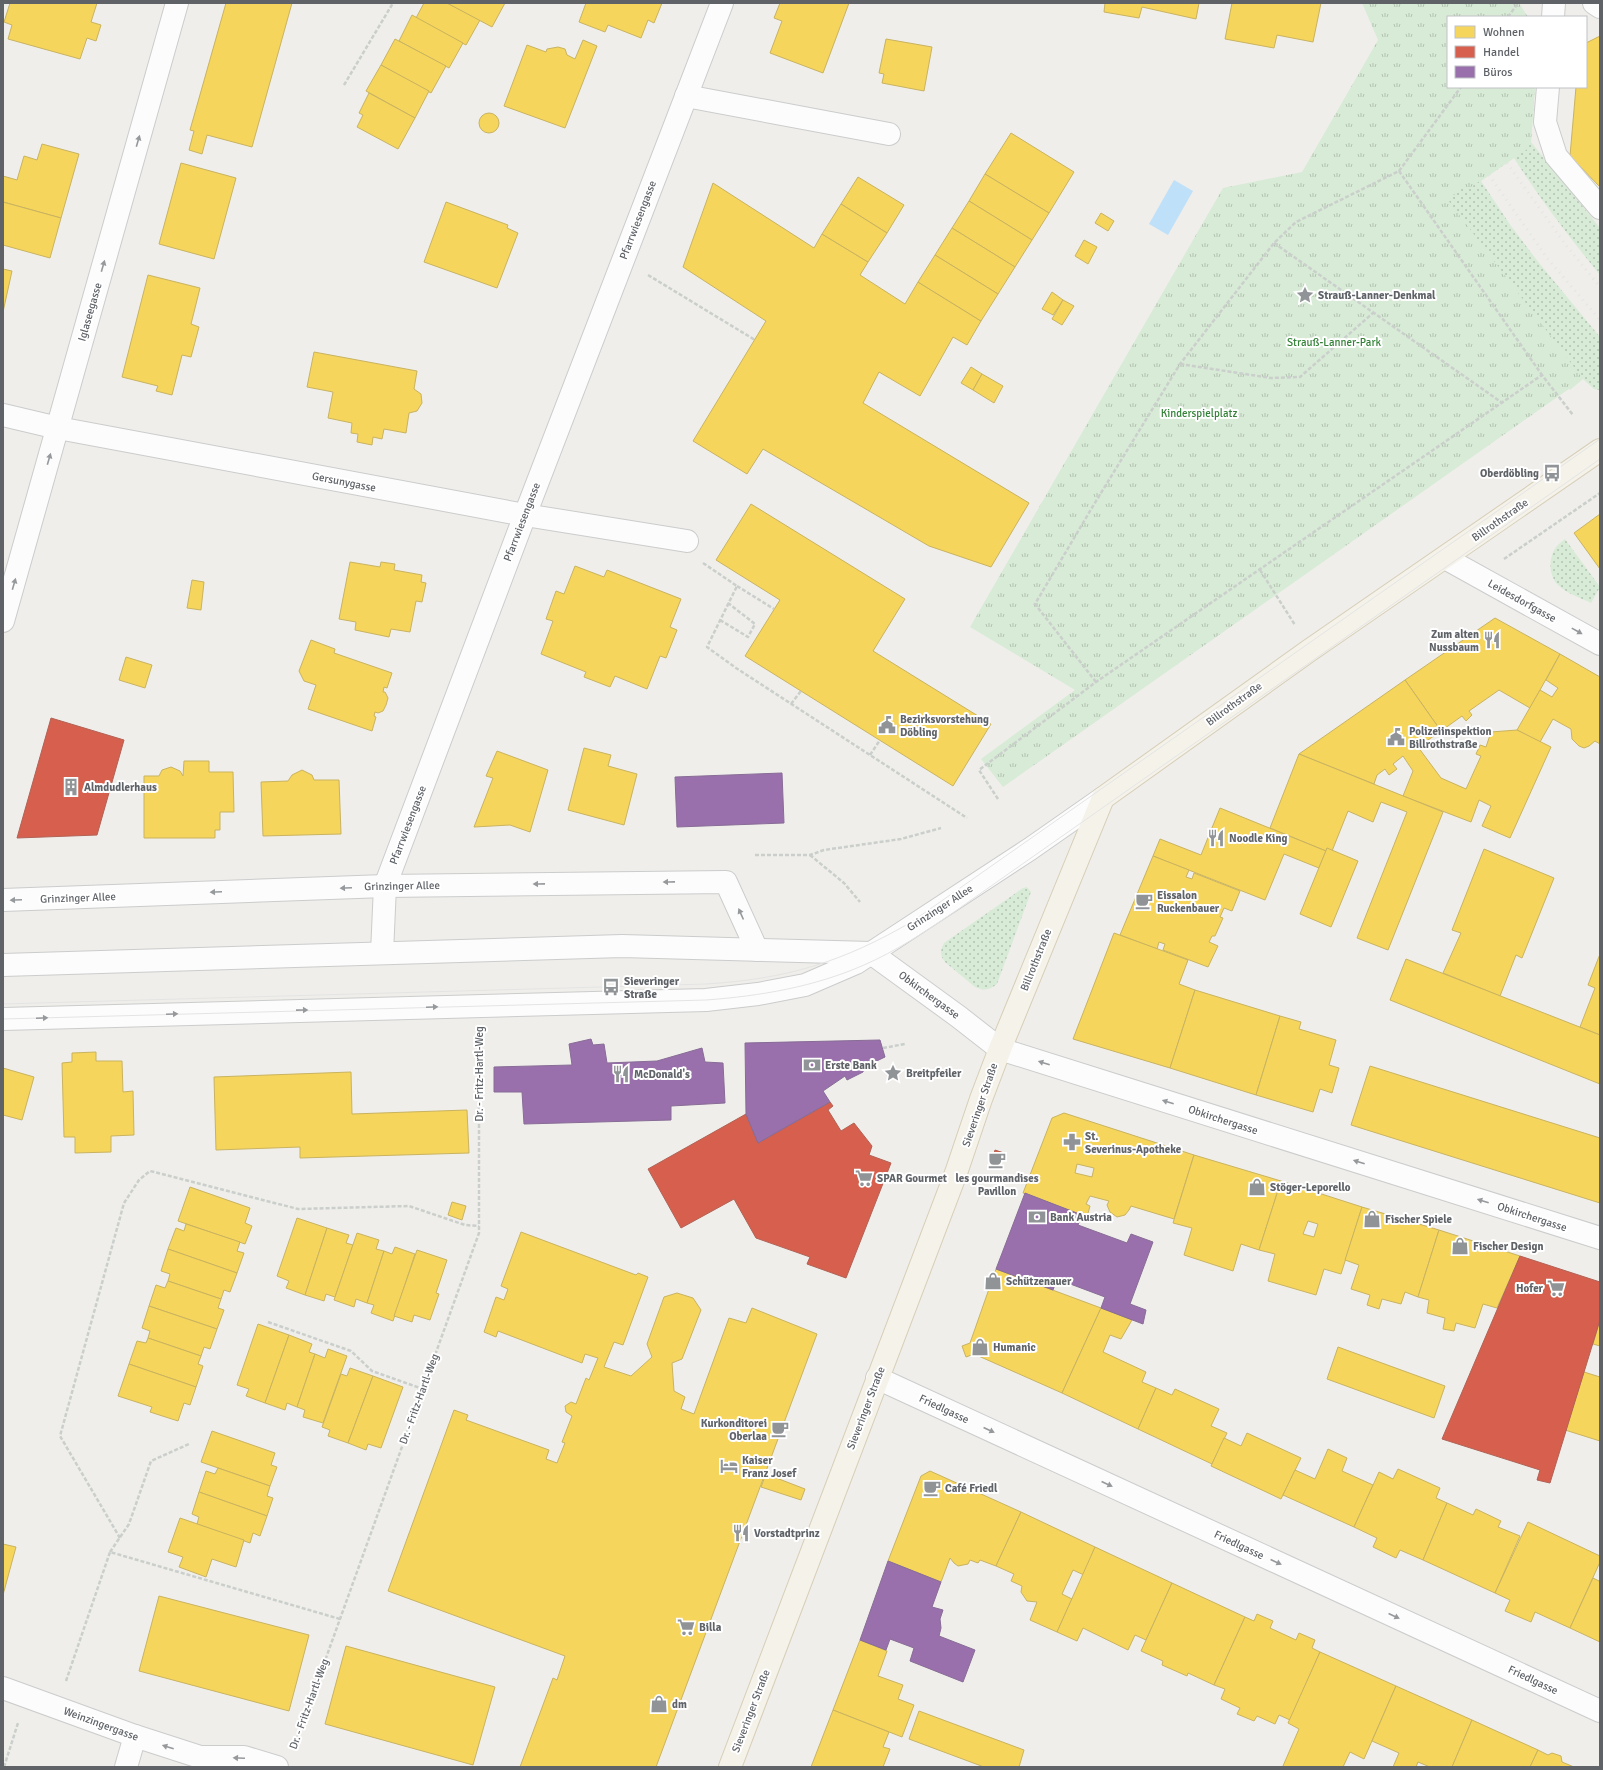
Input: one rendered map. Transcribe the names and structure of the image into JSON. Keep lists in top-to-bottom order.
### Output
{
  "streets": {
    "main road": ["Billrothstraße", "Sieveringer Straße"],
    "street": [
      "Pfarrwiesengasse",
      "Iglaseegasse",
      "Gersunygasse",
      "Leidesdorfgasse",
      "Grinzinger Allee",
      "Obkirchergasse",
      "Friedlgasse",
      "Weinzingergasse"
    ],
    "path": ["Dr. - Fritz-Hartl-Weg"]
  },
  "crossings": [
    ["Pfarrwiesengasse", "Gersunygasse"],
    ["Pfarrwiesengasse", "Grinzinger Allee"],
    ["Iglaseegasse", "Gersunygasse"],
    ["Billrothstraße", "Leidesdorfgasse"],
    ["Billrothstraße", "Grinzinger Allee"],
    ["Billrothstraße", "Obkirchergasse"],
    ["Billrothstraße", "Sieveringer Straße"],
    ["Grinzinger Allee", "Obkirchergasse"],
    ["Obkirchergasse", "Sieveringer Straße"],
    ["Sieveringer Straße", "Friedlgasse"]
  ],
  "one_way": [
    "Iglaseegasse",
    "Leidesdorfgasse",
    "Obkirchergasse",
    "Friedlgasse",
    "Weinzingergasse"
  ],
  "parks": ["Strauß-Lanner-Park", "Kinderspielplatz"],
  "places": {
    "place": ["Strauß-Lanner-Denkmal", "Breitpfeiler"],
    "bus stop": ["Oberdöbling", "Sieveringer Straße"],
    "restaurant": [
      "Zum alten Nussbaum",
      "Noodle King",
      "McDonald's",
      "Vorstadtprinz"
    ],
    "public building": ["Bezirksvorstehung Döbling", "Polizeiinspektion Billrothstraße"],
    "building": ["Almdudlerhaus"],
    "cafe": [
      "Eissalon Ruckenbauer",
      "les gourmandises Pavillon",
      "Kurkonditorei Oberlaa",
      "Café Friedl"
    ],
    "bank": ["Erste Bank", "Bank Austria"],
    "pharmacy": ["St. Severinus-Apotheke"],
    "supermarket": ["SPAR Gourmet", "Hofer", "Billa"],
    "shop": [
      "Stöger-Leporello",
      "Fischer Spiele",
      "Fischer Design",
      "Schützenauer",
      "Humanic",
      "dm"
    ],
    "hotel": ["Kaiser Franz Josef"]
  },
  "legend": ["Wohnen", "Handel", "Büros"]
}
